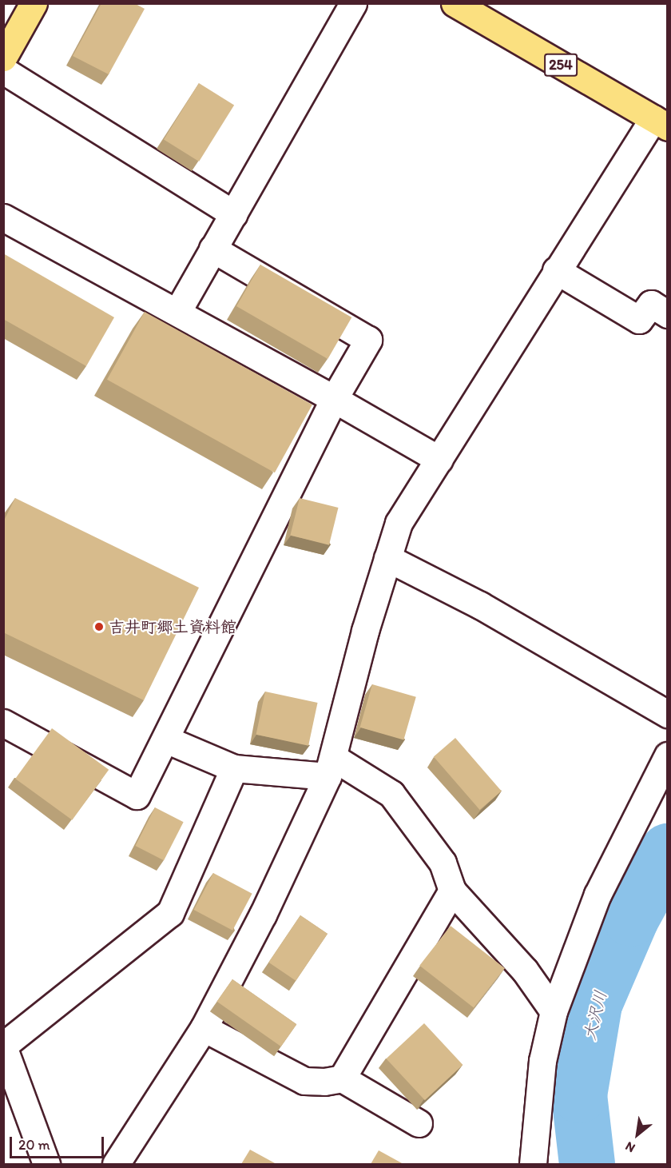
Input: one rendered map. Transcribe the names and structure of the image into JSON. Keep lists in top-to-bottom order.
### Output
{
  "streets": {
    "main road": ["254"]
  },
  "water": ["大沢川"],
  "places": ["吉井町郷土資料館"],
  "scale_bar": "20 m",
  "north": "bottom left"
}
